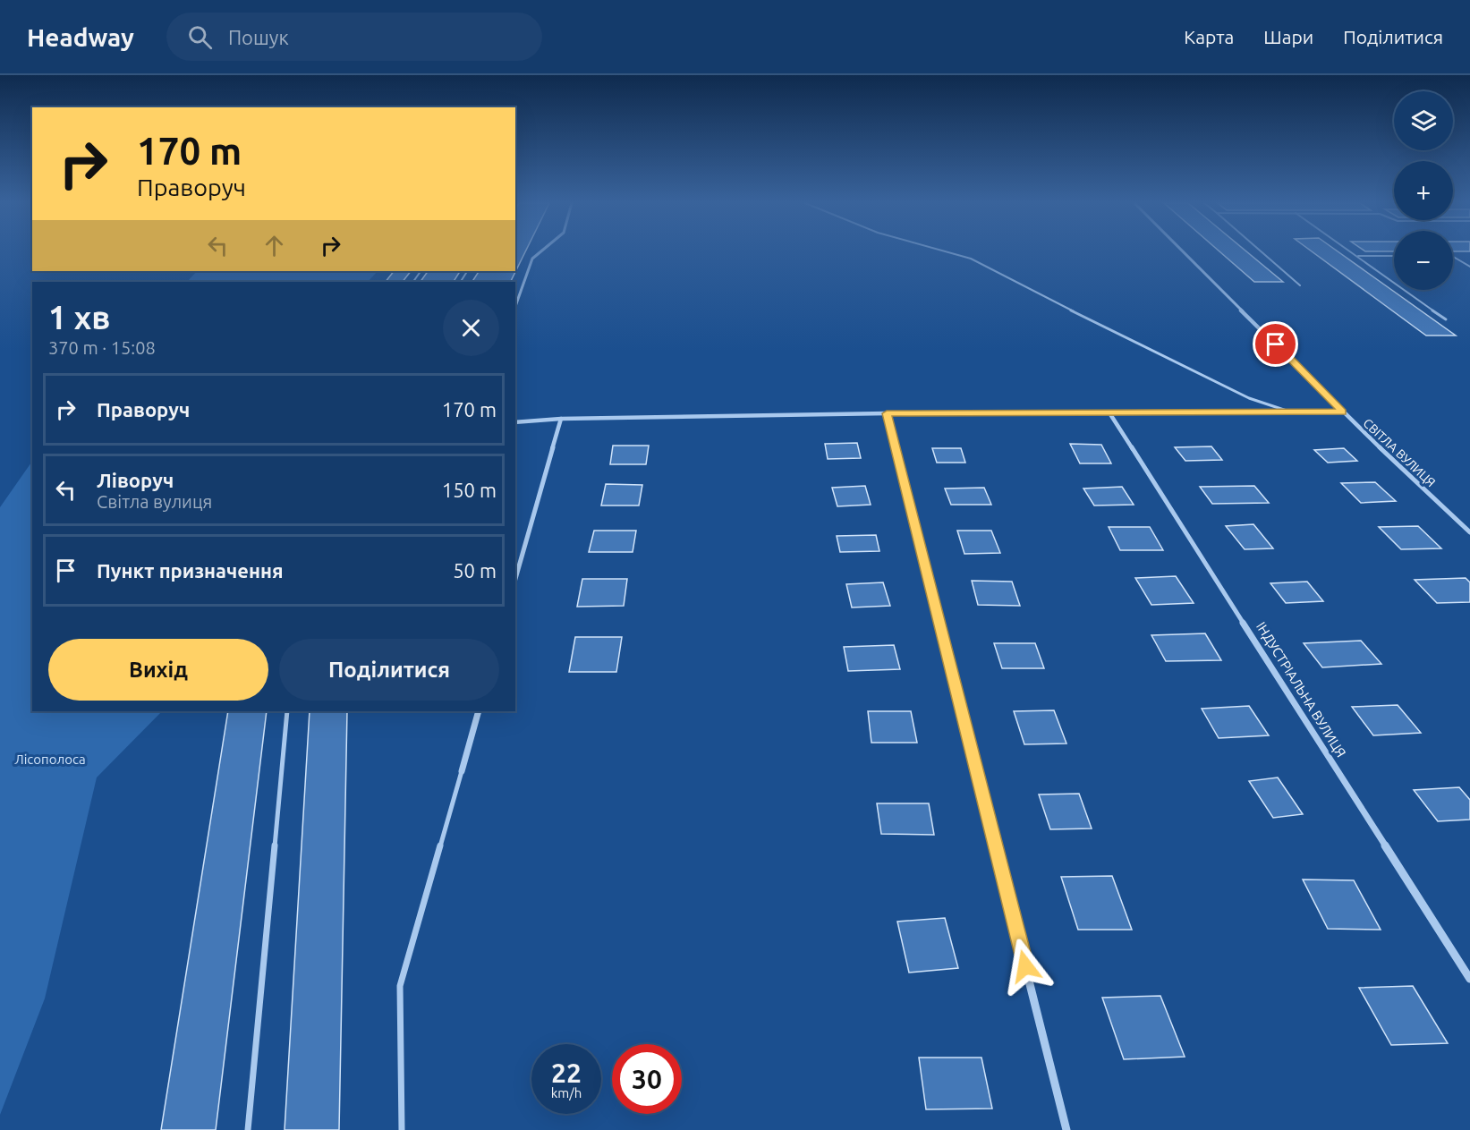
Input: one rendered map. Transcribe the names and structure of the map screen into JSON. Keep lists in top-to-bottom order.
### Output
{
  "streets": {
    "street": ["СВІТЛА ВУЛИЦЯ", "ІНДУСТРІАЛЬНА ВУЛИЦЯ"]
  },
  "parks": ["Лісополоса"],
  "page": {
    "header": "Headway",
    "search": "Пошук",
    "nav": ["Карта", "Шари", "Поділитися"],
    "map_buttons": ["+", "−"],
    "turn": ["170 m", "Праворуч"],
    "heading": ["1 хв", "370 m · 15:08"],
    "list": [
      {
        "name": "Праворуч",
        "value": "170 m"
      },
      {
        "name": "Ліворуч",
        "note": "Світла вулиця",
        "value": "150 m"
      },
      {
        "name": "Пункт призначення",
        "value": "50 m"
      }
    ],
    "buttons": ["Вихід", "Поділитися"],
    "speed": "22 km/h",
    "limit": "30"
  }
}
